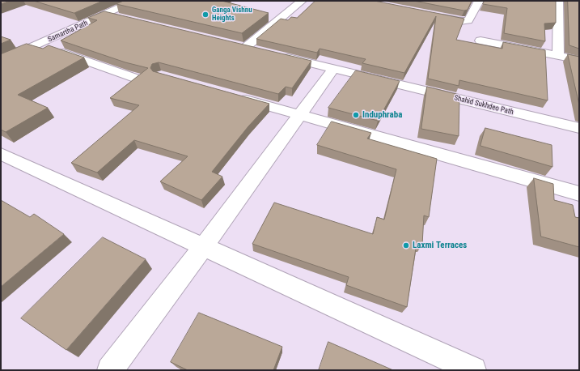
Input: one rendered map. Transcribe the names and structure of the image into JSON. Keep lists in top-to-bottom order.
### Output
{
  "streets": {
    "street": ["Samartha Path", "Shahid Sukhdeo Path"]
  },
  "places": ["Ganga Vishnu Heights", "Induphraba", "Laxmi Terraces"]
}
